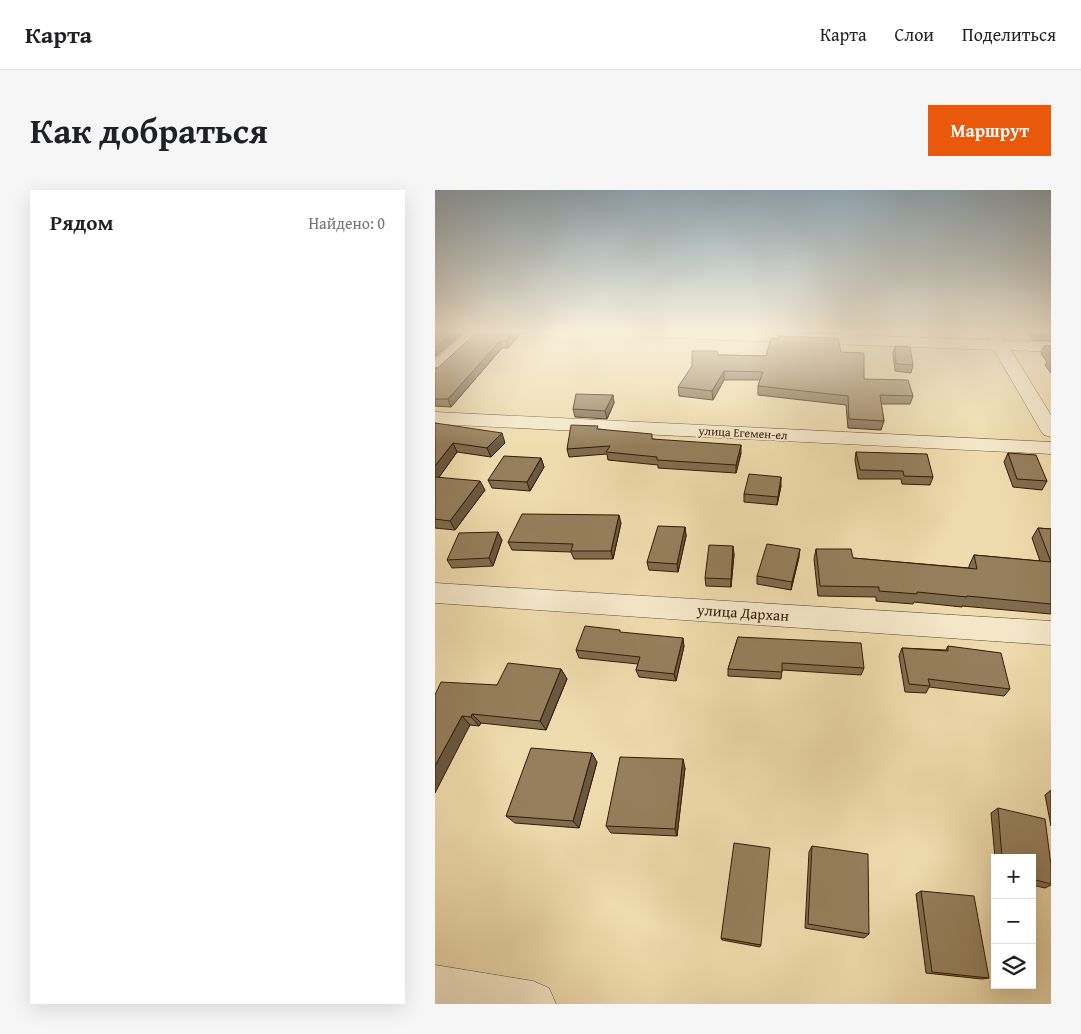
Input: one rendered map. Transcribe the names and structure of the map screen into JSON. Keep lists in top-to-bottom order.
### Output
{
  "streets": {
    "street": ["улица Егемен-ел", "улица Дархан"]
  },
  "page": {
    "header": "Карта",
    "nav": ["Карта", "Слои", "Поделиться"],
    "title": "Как добраться",
    "buttons": "Маршрут",
    "heading": ["Рядом", "Найдено: 0"],
    "map_buttons": ["+", "−"]
  }
}
